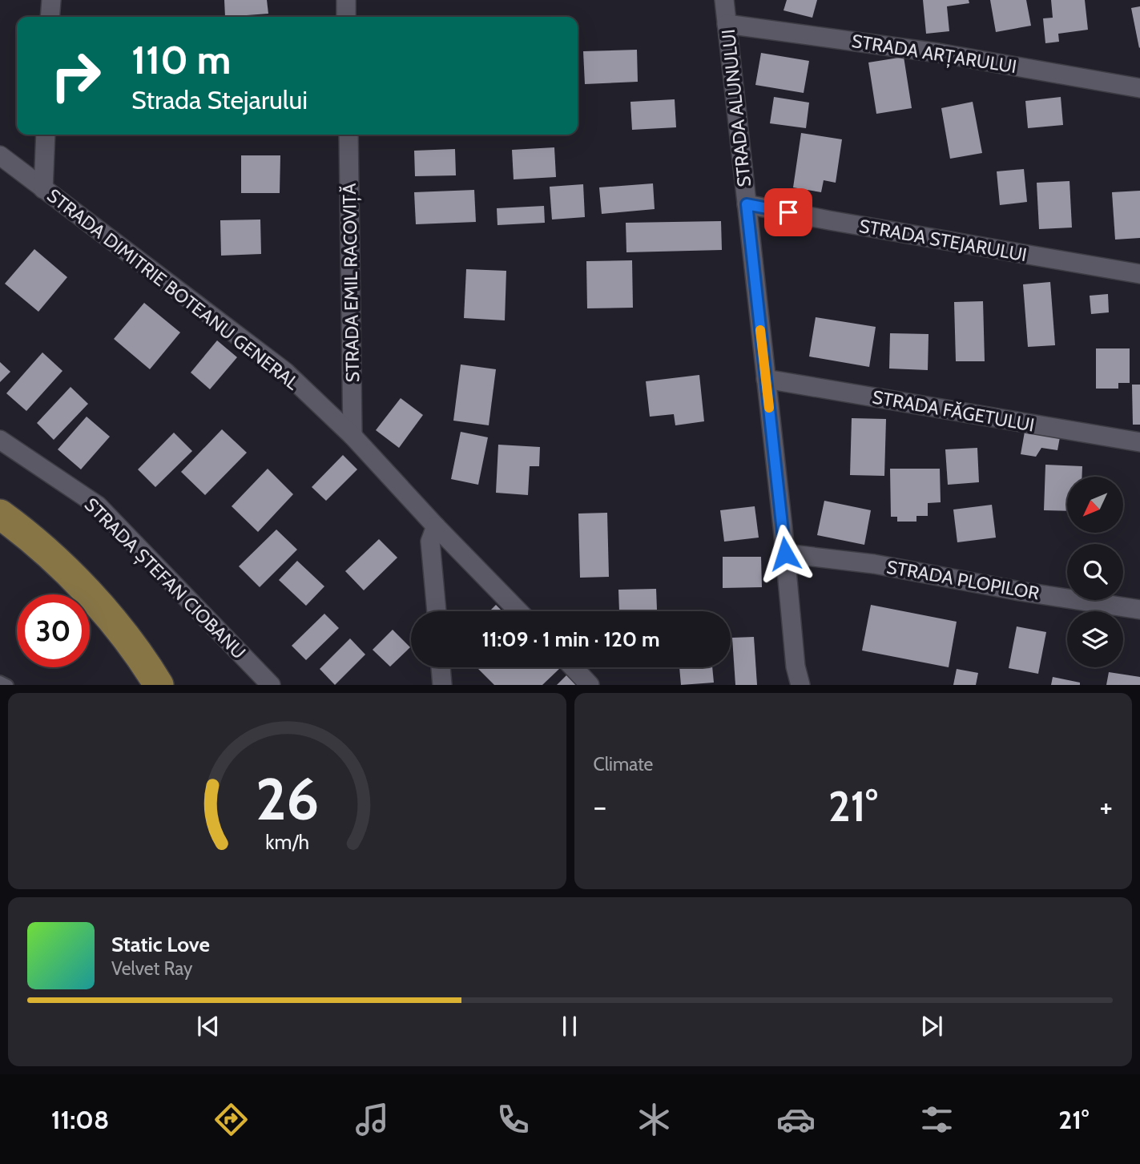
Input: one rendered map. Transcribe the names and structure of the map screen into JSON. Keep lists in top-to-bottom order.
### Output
{
  "streets": {
    "street": [
      "STRADA ARȚARULUI",
      "STRADA ALUNULUI",
      "STRADA STEJARULUI",
      "STRADA EMIL RACOVIȚĂ",
      "STRADA DIMITRIE BOTEANU GENERAL",
      "STRADA FĂGETULUI",
      "STRADA ȘTEFAN CIOBANU",
      "STRADA PLOPILOR"
    ]
  },
  "crossings": [
    ["STRADA ARȚARULUI", "STRADA ALUNULUI"],
    ["STRADA ALUNULUI", "STRADA STEJARULUI"],
    ["STRADA ALUNULUI", "STRADA FĂGETULUI"],
    ["STRADA ALUNULUI", "STRADA PLOPILOR"],
    ["STRADA EMIL RACOVIȚĂ", "STRADA DIMITRIE BOTEANU GENERAL"]
  ],
  "north": "bottom left",
  "page": {
    "turn": ["110 m", "Strada Stejarului"],
    "limit": "30",
    "trip": "11:09 · 1 min · 120 m",
    "tile": "Climate",
    "heat": ["−", "21°", "+"],
    "song": ["Static Love", "Velvet Ray"],
    "tabs": ["11:08", "21°"],
    "gauge": ["26", "km/h"]
  }
}
